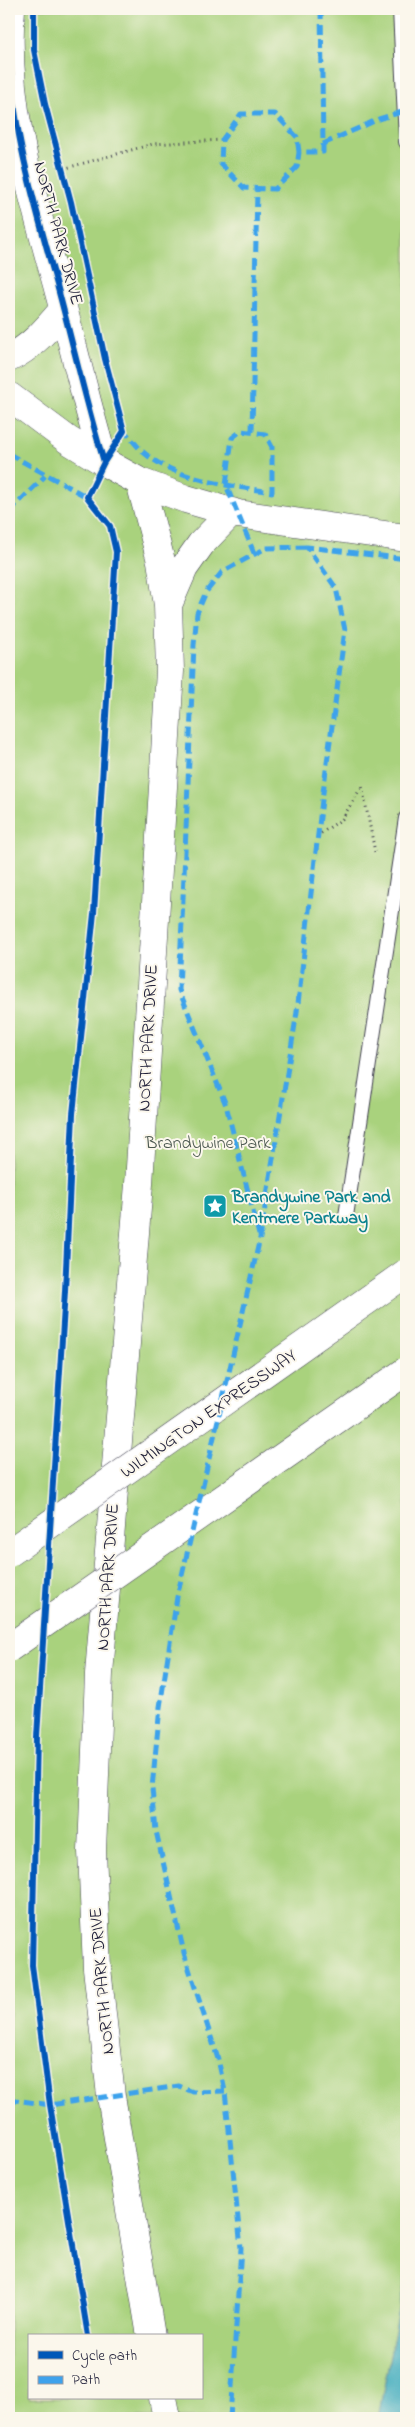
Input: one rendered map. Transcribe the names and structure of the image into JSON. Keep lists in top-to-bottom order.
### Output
{
  "streets": {
    "main road": ["NORTH PARK DRIVE", "WILMINGTON EXPRESSWAY"]
  },
  "parks": ["Brandywine Park"],
  "places": {
    "place": ["Brandywine Park and Kentmere Parkway"]
  },
  "legend": ["Cycle path", "Path"]
}
